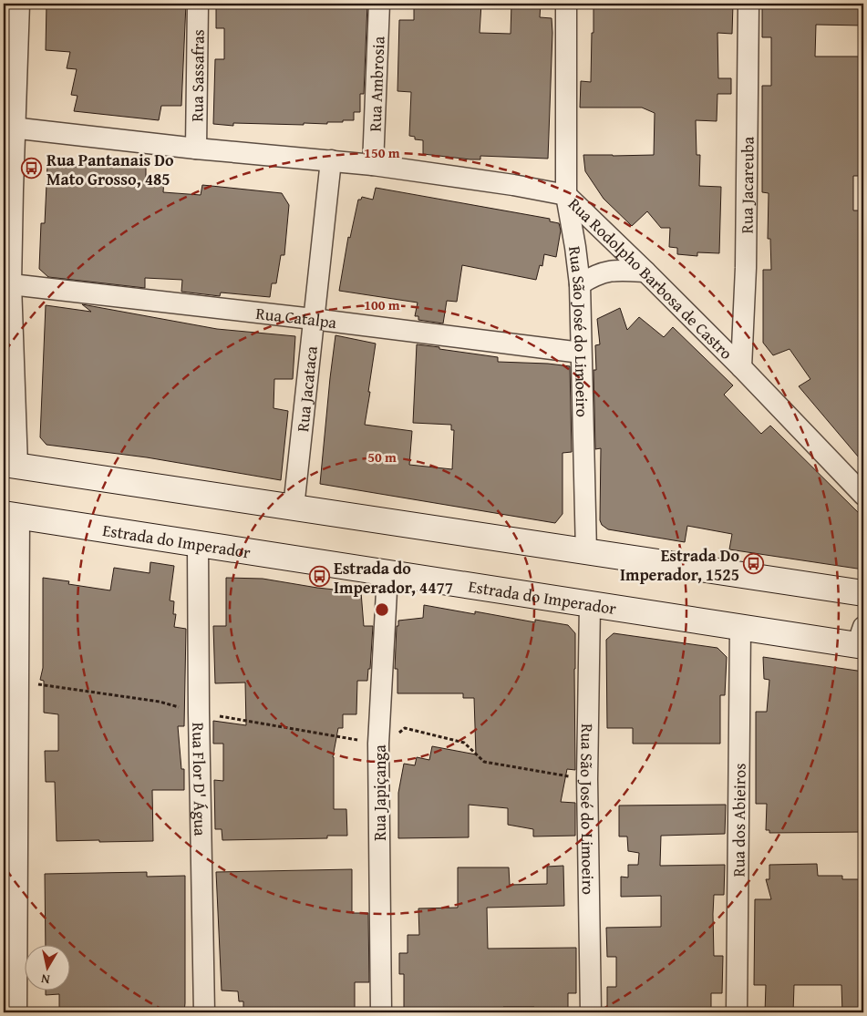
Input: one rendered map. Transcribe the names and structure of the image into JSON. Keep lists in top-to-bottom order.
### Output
{
  "streets": {
    "main road": ["Estrada do Imperador"],
    "street": [
      "Rua Sassafras",
      "Rua Ambrosia",
      "Rua Jacareuba",
      "Rua Rodolpho Barbosa de Castro",
      "Rua Catalpa",
      "Rua São José do Limoeiro",
      "Rua Jacataca",
      "Rua Flor D' Água",
      "Rua Japiçanga",
      "Rua dos Abieiros"
    ]
  },
  "crossings": [
    ["Rua Sassafras", "Rua Rodolpho Barbosa de Castro"],
    ["Rua Ambrosia", "Rua Rodolpho Barbosa de Castro"],
    ["Rua Jacareuba", "Rua Rodolpho Barbosa de Castro"],
    ["Rua Rodolpho Barbosa de Castro", "Rua São José do Limoeiro"],
    ["Rua Rodolpho Barbosa de Castro", "Rua Jacataca"],
    ["Rua Catalpa", "Rua São José do Limoeiro"],
    ["Rua Catalpa", "Rua Jacataca"],
    ["Rua São José do Limoeiro", "Estrada do Imperador"],
    ["Estrada do Imperador", "Rua Flor D' Água"],
    ["Estrada do Imperador", "Rua Japiçanga"],
    ["Estrada do Imperador", "Rua dos Abieiros"]
  ],
  "places": {
    "bus stop": ["Rua Pantanais Do Mato Grosso, 485", "Estrada Do Imperador, 1525", "Estrada do Imperador, 4477"]
  },
  "north": "bottom",
  "rings": ["150 m", "100 m", "50 m"]
}
